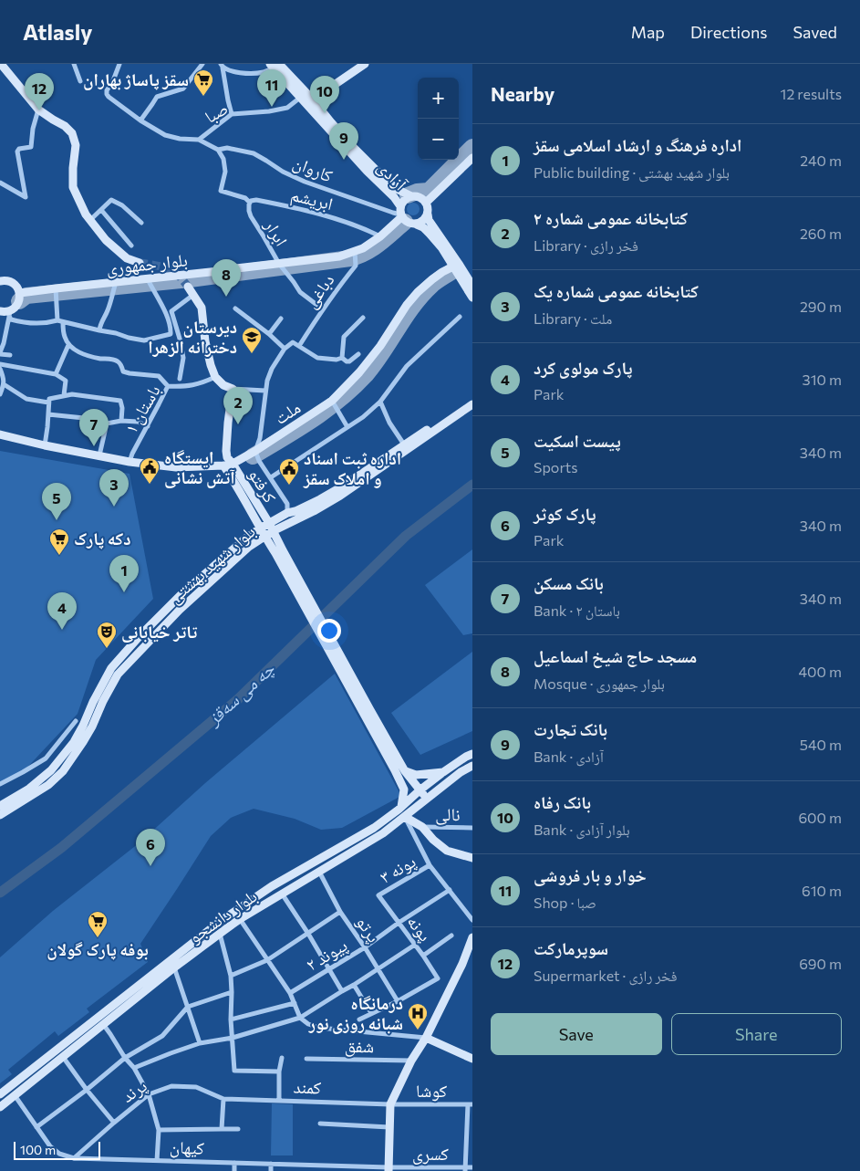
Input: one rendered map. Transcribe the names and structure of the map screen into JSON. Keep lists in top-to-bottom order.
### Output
{
  "streets": {
    "main road": [
      "آزادی",
      "بلوار جمهوری",
      "ملت",
      "کرفتو",
      "بلوار شهید بهشتی",
      "بلوار دانشجو"
    ],
    "street": [
      "صبا",
      "کاروان",
      "ابریشم",
      "ابرار",
      "دباغی",
      "باستان ۱",
      "نالی",
      "پونه ۳",
      "پونه",
      "پرتو",
      "پیوند ۲",
      "شفق",
      "کمند",
      "پرند",
      "کوشا",
      "کیهان",
      "کسری"
    ]
  },
  "crossings": [
    ["صبا", "آزادی"],
    ["کاروان", "آزادی"],
    ["کاروان", "بلوار جمهوری"],
    ["آزادی", "بلوار جمهوری"],
    ["ابریشم", "ابرار"],
    ["ابریشم", "بلوار جمهوری"],
    ["ابرار", "بلوار جمهوری"],
    ["ابرار", "دباغی"],
    ["بلوار جمهوری", "دباغی"],
    ["باستان ۱", "ملت"],
    ["ملت", "کرفتو"],
    ["کرفتو", "بلوار شهید بهشتی"],
    ["پونه ۳", "پونه"],
    ["بلوار دانشجو", "پرتو"],
    ["بلوار دانشجو", "کیهان"],
    ["پونه", "پرتو"],
    ["پونه", "پیوند ۲"],
    ["پرتو", "پیوند ۲"],
    ["کمند", "پرند"],
    ["کمند", "کوشا"],
    ["پرند", "کیهان"],
    ["کیهان", "کسری"]
  ],
  "water": ["چە می سەقز"],
  "places": {
    "supermarket": ["سقز پاساژ بهاران", "دکه پارک", "بوفه پارک گولان"],
    "school or university": ["دیرستان دخترانه الزهرا"],
    "public building": ["ایستگاه آتش نشانی", "اداره ثبت اسناد و املاک سقز"],
    "theatre": ["تاتر خیابانی"],
    "hospital": ["درمانگاه شبانه روزی نور"]
  },
  "scale_bar": "100 m",
  "page": {
    "header": "Atlasly",
    "nav": ["Map", "Directions", "Saved"],
    "heading": ["Nearby", "12 results"],
    "pins": [
      "11",
      "12",
      "10",
      "9",
      "8",
      "2",
      "7",
      "3",
      "5",
      "1",
      "4",
      "6"
    ],
    "map_buttons": ["+", "−"],
    "list": [
      {
        "mark": "1",
        "name": "اداره فرهنگ و ارشاد اسلامی سقز",
        "note": "Public building · بلوار شهید بهشتی",
        "value": "240 m"
      },
      {
        "mark": "2",
        "name": "کتابخانه عمومی شماره ۲",
        "note": "Library · فخر رازی",
        "value": "260 m"
      },
      {
        "mark": "3",
        "name": "کتابخانه عمومی شماره یک",
        "note": "Library · ملت",
        "value": "290 m"
      },
      {
        "mark": "4",
        "name": "پارک مولوی کرد",
        "note": "Park",
        "value": "310 m"
      },
      {
        "mark": "5",
        "name": "پیست اسکیت",
        "note": "Sports",
        "value": "340 m"
      },
      {
        "mark": "6",
        "name": "پارک کوثر",
        "note": "Park",
        "value": "340 m"
      },
      {
        "mark": "7",
        "name": "بانک مسکن",
        "note": "Bank · باستان ۲",
        "value": "340 m"
      },
      {
        "mark": "8",
        "name": "مسجد حاج شیخ اسماعیل",
        "note": "Mosque · بلوار جمهوری",
        "value": "400 m"
      },
      {
        "mark": "9",
        "name": "بانک تجارت",
        "note": "Bank · آزادی",
        "value": "540 m"
      },
      {
        "mark": "10",
        "name": "بانک رفاه",
        "note": "Bank · بلوار آزادی",
        "value": "600 m"
      },
      {
        "mark": "11",
        "name": "خوار و بار فروشی",
        "note": "Shop · صبا",
        "value": "610 m"
      },
      {
        "mark": "12",
        "name": "سوپرمارکت",
        "note": "Supermarket · فخر رازی",
        "value": "690 m"
      }
    ],
    "buttons": ["Save", "Share"],
    "scale": "100 m"
  }
}
